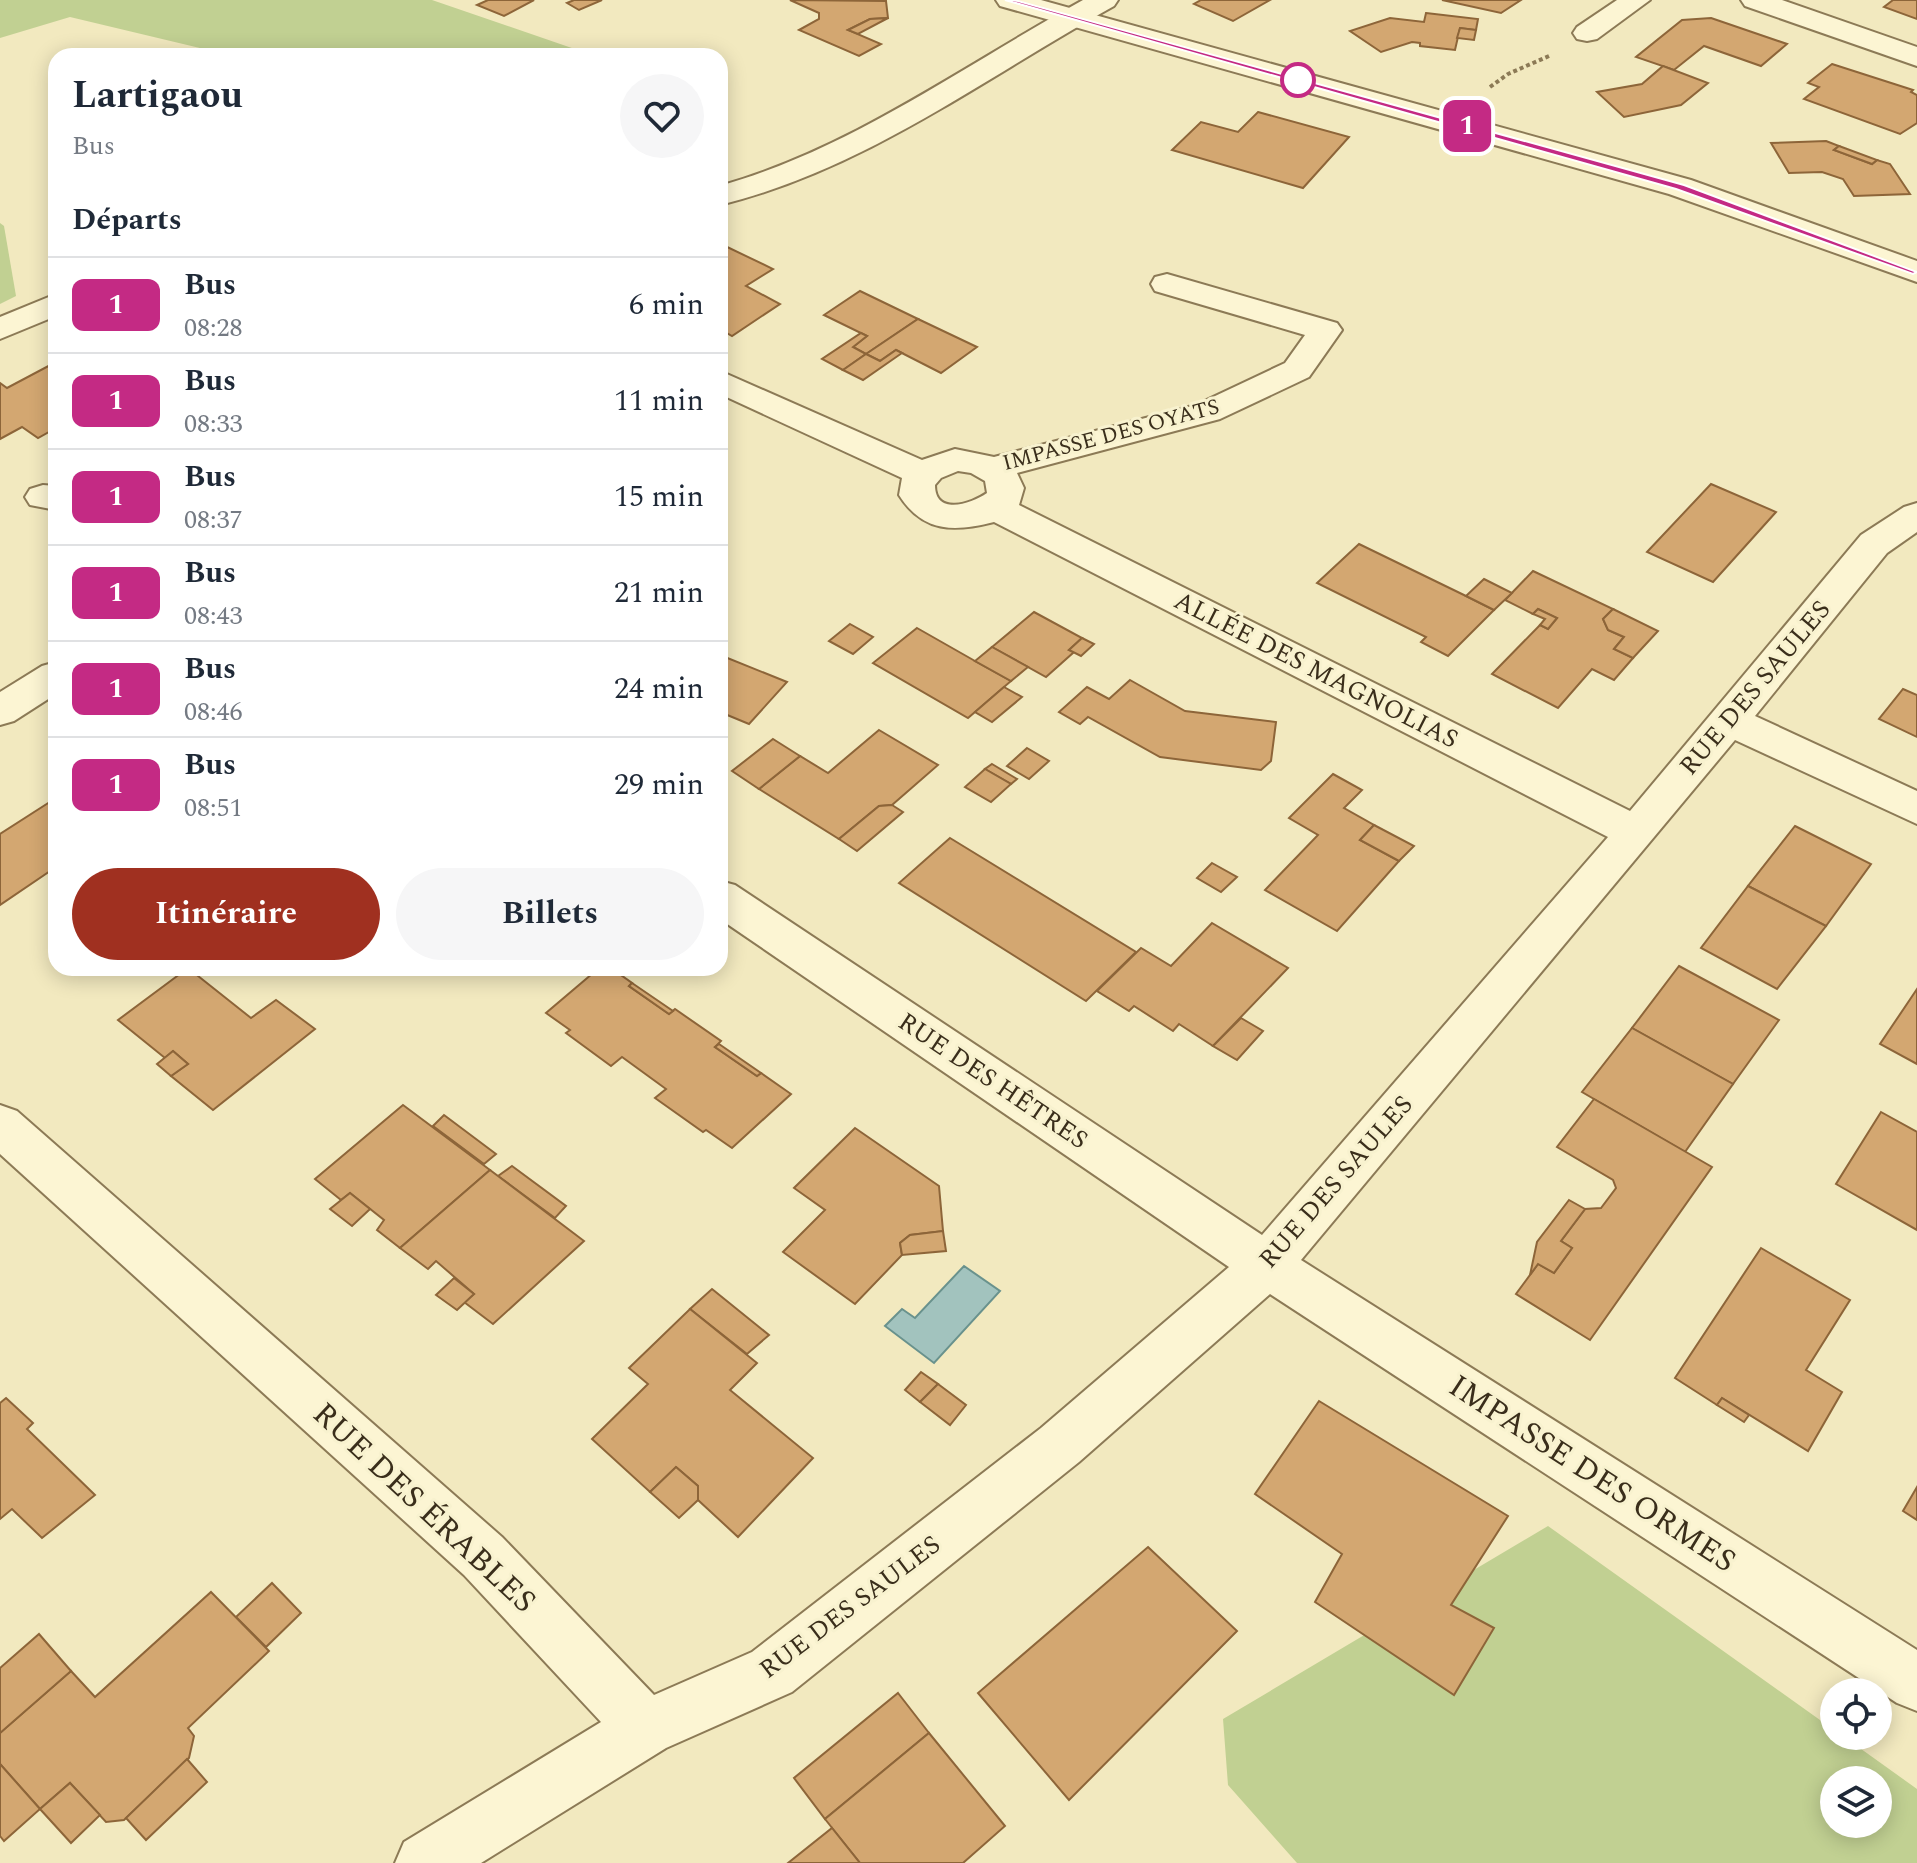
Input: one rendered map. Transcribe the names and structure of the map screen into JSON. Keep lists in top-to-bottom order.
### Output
{
  "streets": {
    "street": [
      "IMPASSE DES OYATS",
      "ALLÉE DES MAGNOLIAS",
      "RUE DES SAULES",
      "RUE DES HÊTRES",
      "IMPASSE DES ORMES",
      "RUE DES ÉRABLES"
    ]
  },
  "crossings": [
    ["IMPASSE DES OYATS", "ALLÉE DES MAGNOLIAS"],
    ["ALLÉE DES MAGNOLIAS", "RUE DES SAULES"],
    ["RUE DES SAULES", "RUE DES HÊTRES"],
    ["RUE DES SAULES", "IMPASSE DES ORMES"],
    ["RUE DES SAULES", "RUE DES ÉRABLES"],
    ["RUE DES HÊTRES", "IMPASSE DES ORMES"]
  ],
  "lines": ["bus line 1"],
  "page": {
    "on_map": "1",
    "heading": [
      ["Lartigaou", "Bus"],
      "Départs"
    ],
    "list": [
      {
        "mark": "1",
        "name": "Bus",
        "note": "08:28",
        "value": "6 min"
      },
      {
        "mark": "1",
        "name": "Bus",
        "note": "08:33",
        "value": "11 min"
      },
      {
        "mark": "1",
        "name": "Bus",
        "note": "08:37",
        "value": "15 min"
      },
      {
        "mark": "1",
        "name": "Bus",
        "note": "08:43",
        "value": "21 min"
      },
      {
        "mark": "1",
        "name": "Bus",
        "note": "08:46",
        "value": "24 min"
      },
      {
        "mark": "1",
        "name": "Bus",
        "note": "08:51",
        "value": "29 min"
      }
    ],
    "buttons": ["Itinéraire", "Billets"]
  }
}
